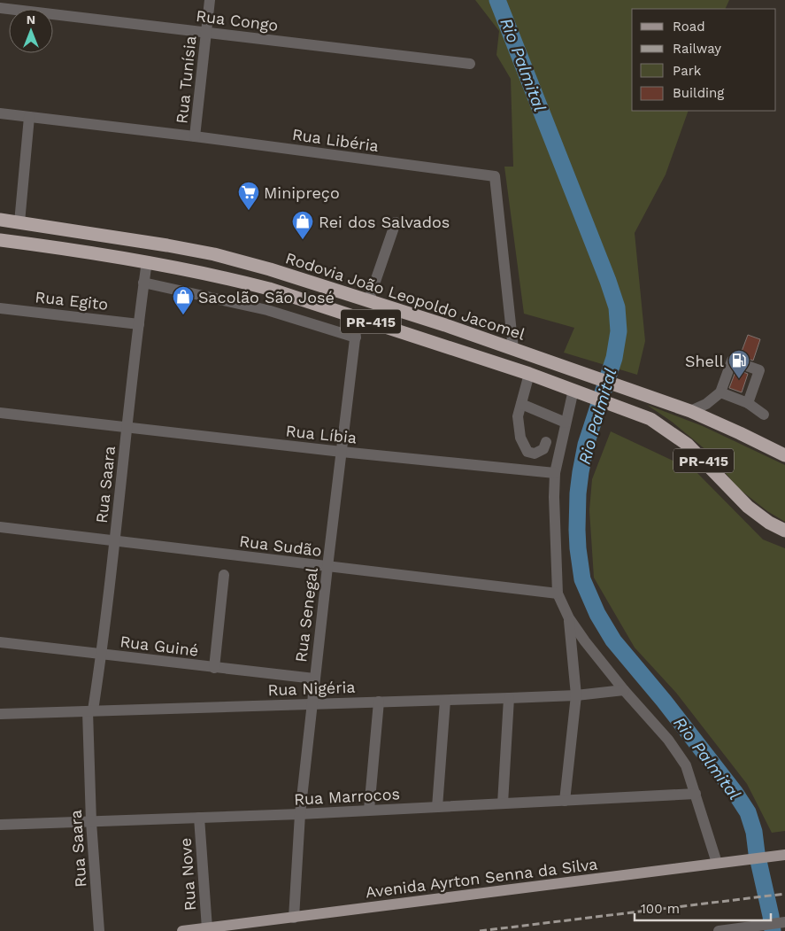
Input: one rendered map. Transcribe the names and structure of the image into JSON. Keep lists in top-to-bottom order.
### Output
{
  "streets": {
    "highway": ["Rodovia João Leopoldo Jacomel", "PR-415"],
    "main road": ["Avenida Ayrton Senna da Silva"],
    "street": [
      "Rua Congo",
      "Rua Tunísia",
      "Rua Libéria",
      "Rua Egito",
      "Rua Líbia",
      "Rua Saara",
      "Rua Sudão",
      "Rua Senegal",
      "Rua Guiné",
      "Rua Nigéria",
      "Rua Marrocos",
      "Rua Nove"
    ]
  },
  "crossings": [
    ["Rua Congo", "Rua Tunísia"],
    ["Rua Tunísia", "Rua Libéria"],
    ["Rua Libéria", "Rodovia João Leopoldo Jacomel"],
    ["Rua Egito", "Rua Saara"],
    ["PR-415", "Rua Saara"],
    ["PR-415", "Rua Senegal"],
    ["Rua Líbia", "Rua Saara"],
    ["Rua Líbia", "Rua Senegal"],
    ["Rua Saara", "Rua Sudão"],
    ["Rua Saara", "Rua Guiné"],
    ["Rua Saara", "Rua Nigéria"],
    ["Rua Saara", "Rua Marrocos"],
    ["Rua Sudão", "Rua Senegal"],
    ["Rua Senegal", "Rua Guiné"],
    ["Rua Senegal", "Rua Nigéria"],
    ["Rua Senegal", "Rua Marrocos"],
    ["Rua Senegal", "Avenida Ayrton Senna da Silva"],
    ["Rua Marrocos", "Rua Nove"],
    ["Rua Nove", "Avenida Ayrton Senna da Silva"]
  ],
  "water": ["Rio Palmital"],
  "places": {
    "supermarket": ["Minipreço"],
    "shop": ["Rei dos Salvados", "Sacolão São José"],
    "fuel station": ["Shell"]
  },
  "legend": [
    "Road",
    "Railway",
    "Park",
    "Building"
  ],
  "scale_bar": "100 m",
  "north": "top"
}
